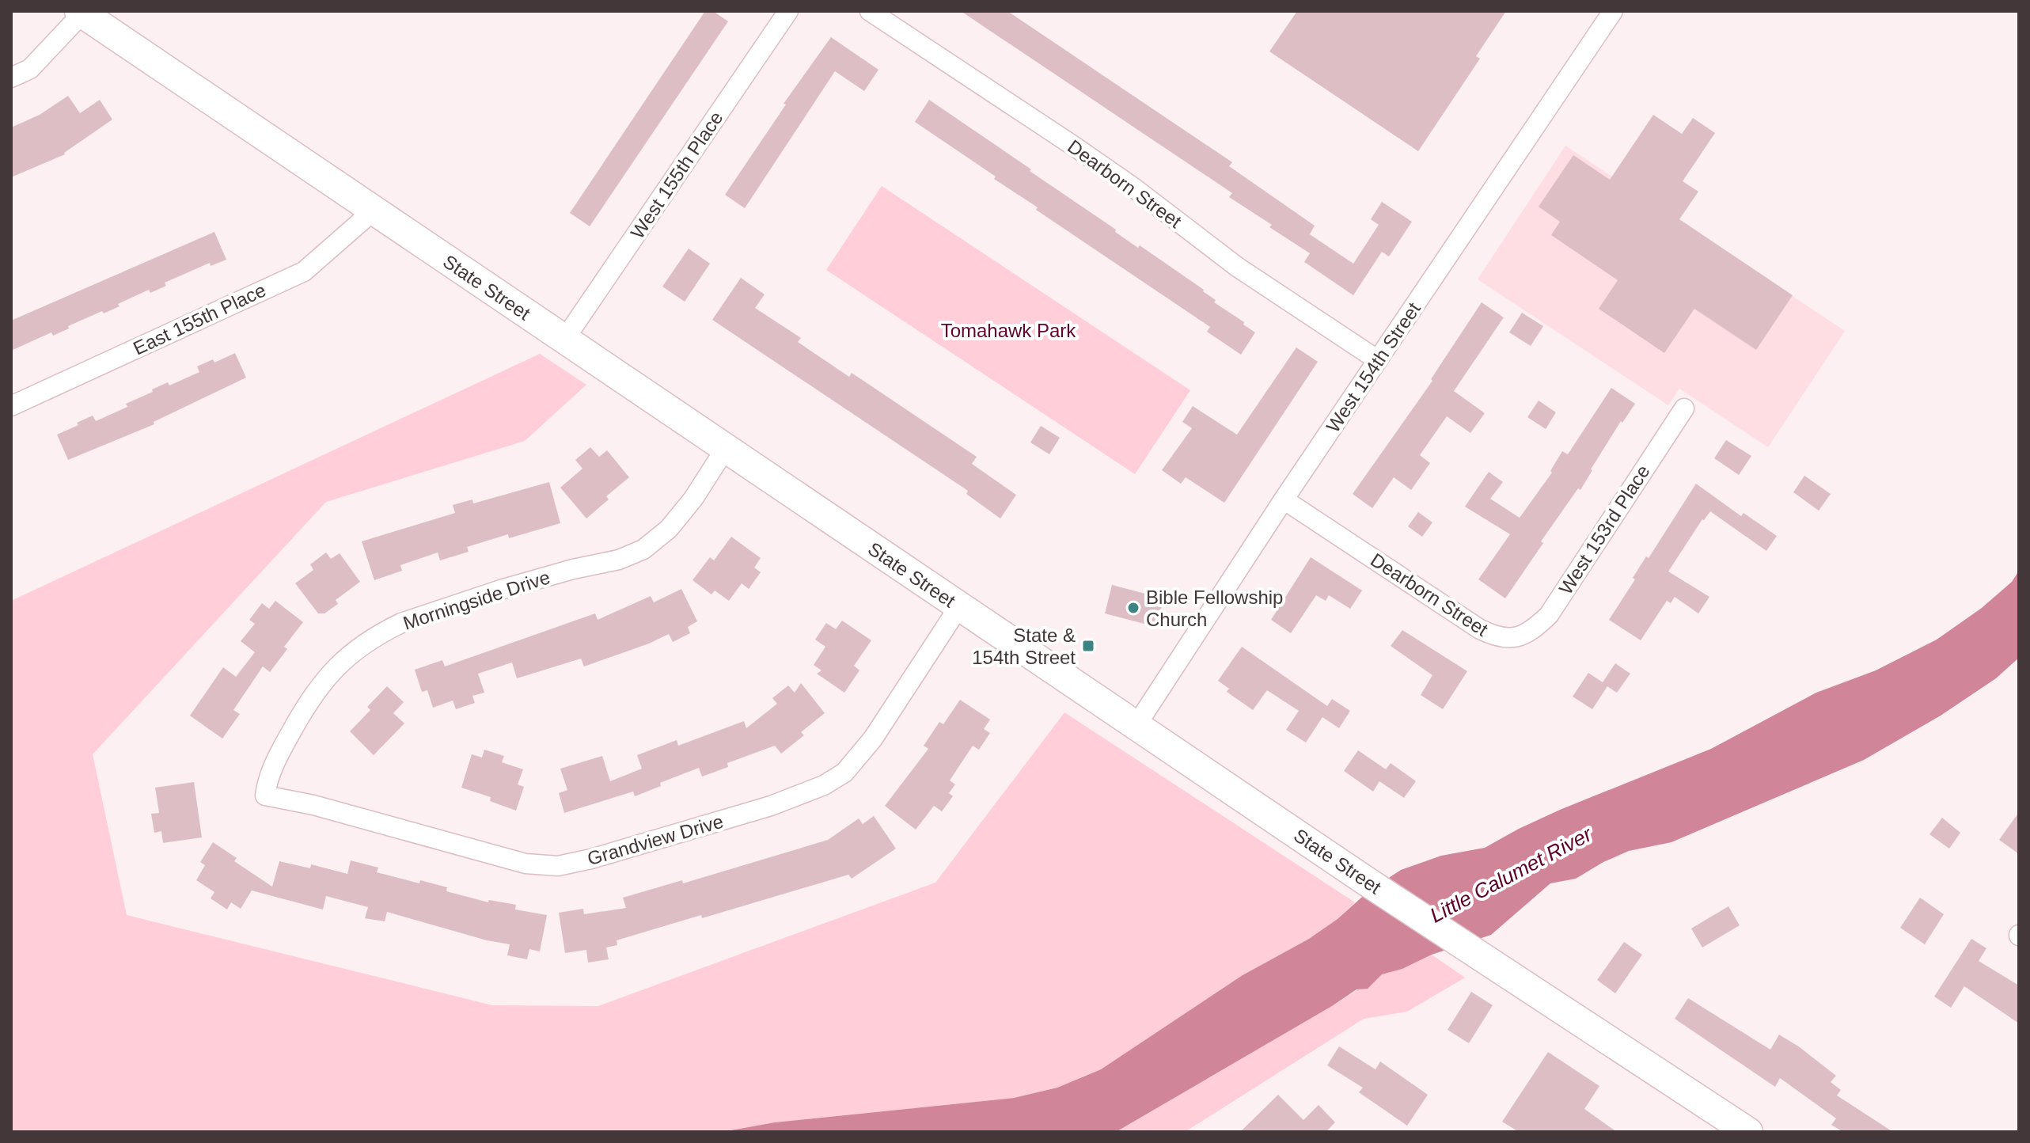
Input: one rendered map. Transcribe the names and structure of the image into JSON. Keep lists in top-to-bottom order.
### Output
{
  "streets": {
    "main road": ["State Street"],
    "street": [
      "West 155th Place",
      "Dearborn Street",
      "East 155th Place",
      "West 154th Street",
      "West 153rd Place",
      "Morningside Drive",
      "Grandview Drive"
    ]
  },
  "crossings": [
    ["West 155th Place", "State Street"],
    ["Dearborn Street", "West 154th Street"],
    ["Dearborn Street", "West 153rd Place"],
    ["State Street", "East 155th Place"],
    ["State Street", "West 154th Street"],
    ["State Street", "Morningside Drive"],
    ["State Street", "Grandview Drive"],
    ["Morningside Drive", "Grandview Drive"]
  ],
  "water": ["Little Calumet River"],
  "parks": ["Tomahawk Park"],
  "places": {
    "other": ["Bible Fellowship Church"],
    "transit": ["State & 154th Street"]
  }
}
